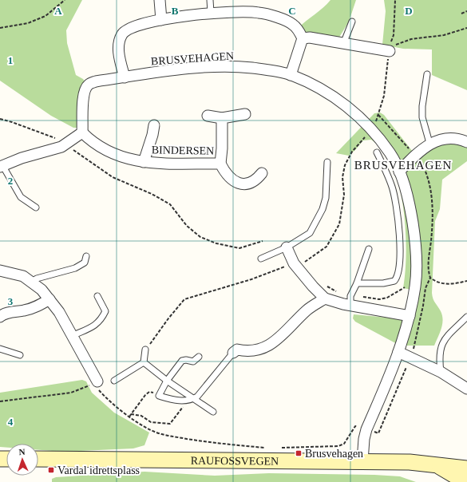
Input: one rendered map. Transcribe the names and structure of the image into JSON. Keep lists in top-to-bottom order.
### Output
{
  "streets": {
    "main road": ["RAUFOSSVEGEN"],
    "street": ["BRUSVEHAGEN", "BINDERSEN"]
  },
  "crossings": [
    ["BRUSVEHAGEN", "BINDERSEN"],
    ["BRUSVEHAGEN", "RAUFOSSVEGEN"]
  ],
  "districts": ["BRUSVEHAGEN"],
  "places": {
    "transit": ["Brusvehagen", "Vardal idrettsplass"]
  },
  "north": "top",
  "grid": {
    "columns": [
      "A",
      "B",
      "C",
      "D"
    ],
    "rows": [
      "1",
      "2",
      "3",
      "4"
    ]
  }
}
